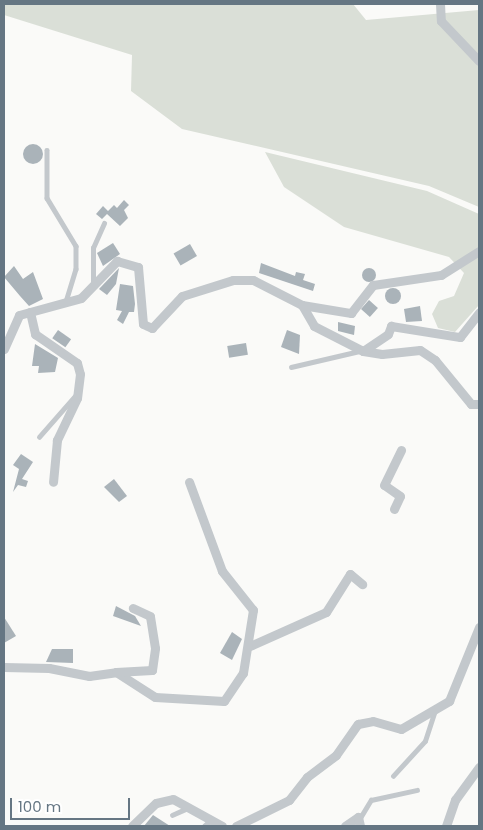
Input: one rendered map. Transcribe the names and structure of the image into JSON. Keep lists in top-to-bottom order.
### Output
{
  "scale_bar": "100 m"
}
